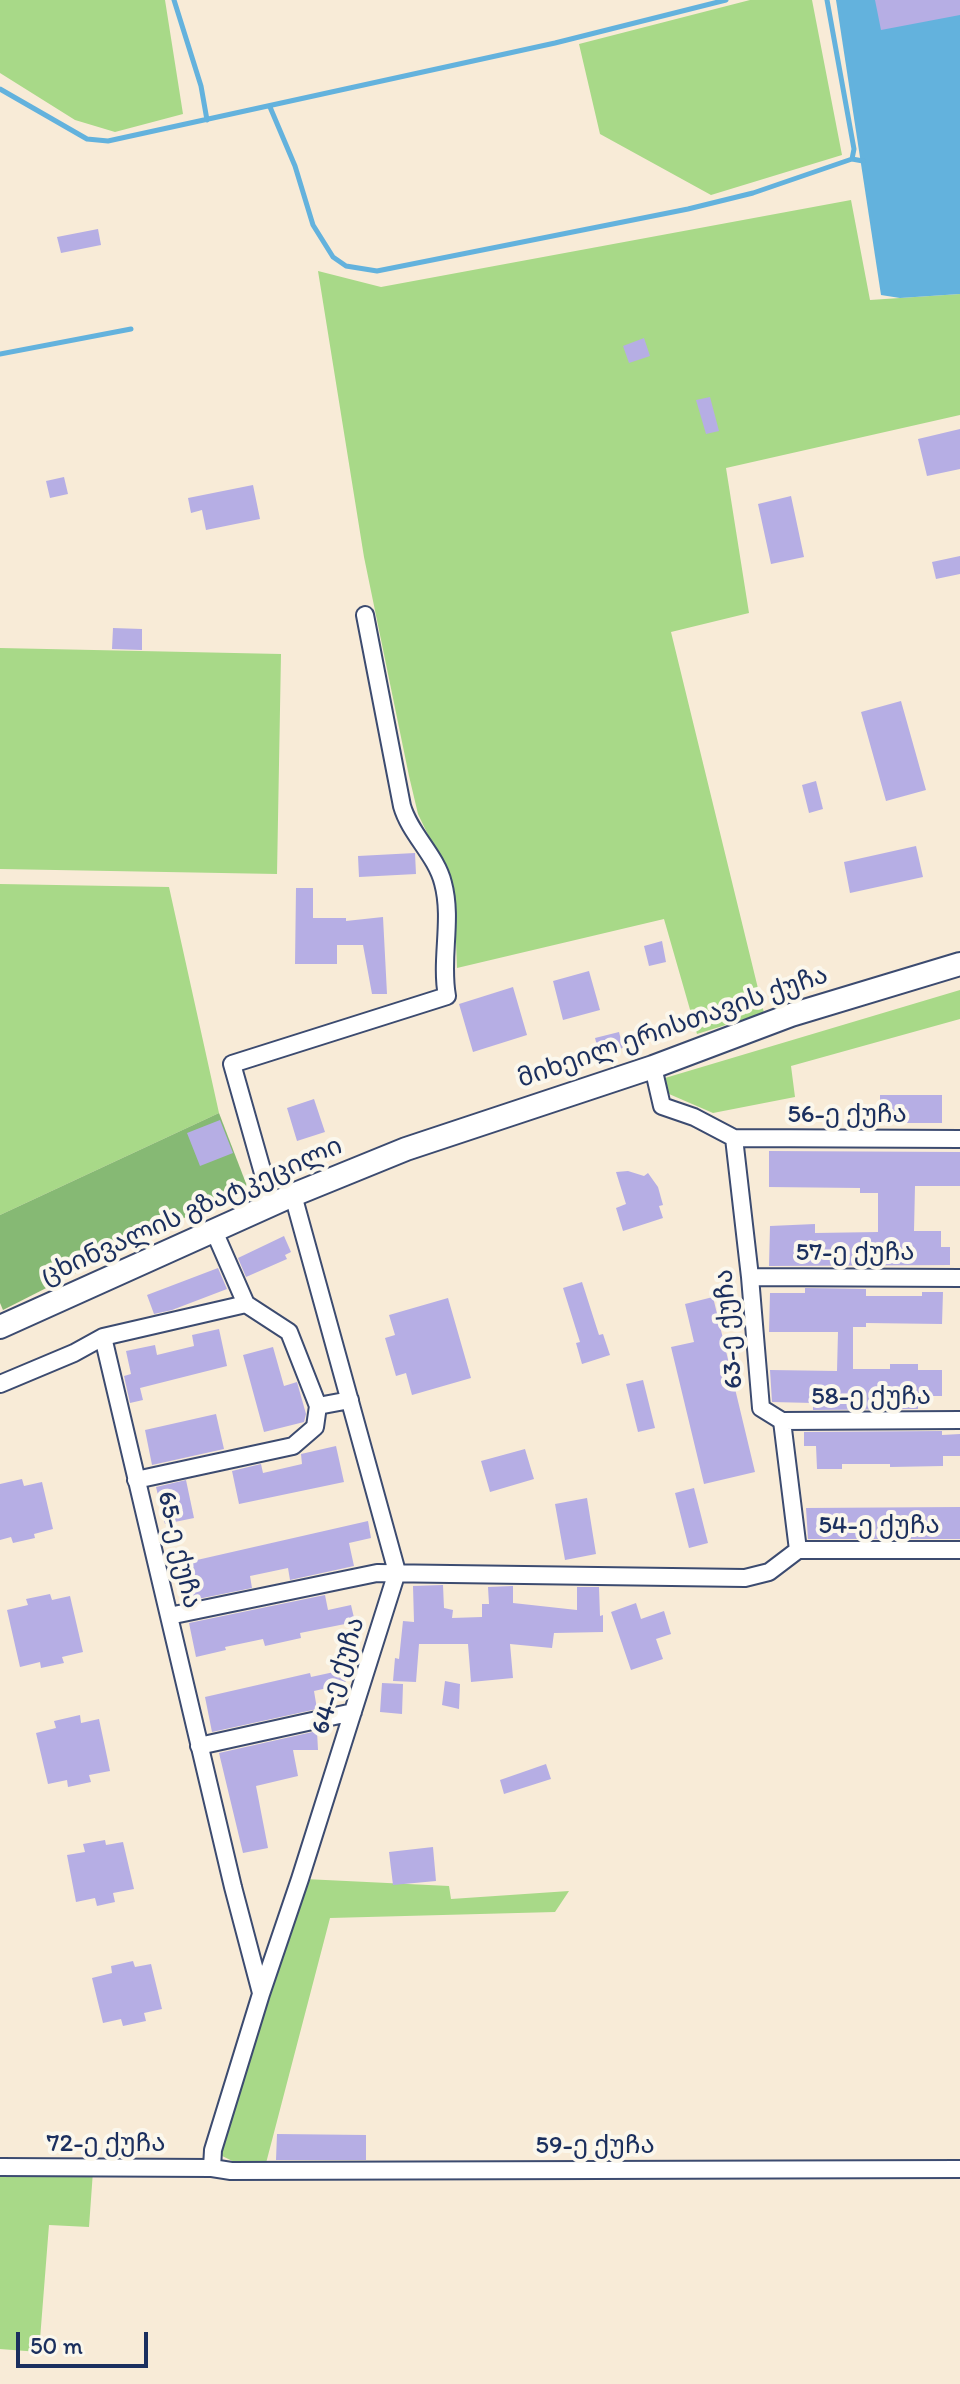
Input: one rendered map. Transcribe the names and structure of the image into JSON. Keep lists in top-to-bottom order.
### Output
{
  "streets": {
    "main road": ["მიხეილ ერისთავის ქუჩა", "ცხინვალის გზატკეცილი"],
    "street": [
      "56-ე ქუჩა",
      "57-ე ქუჩა",
      "63-ე ქუჩა",
      "58-ე ქუჩა",
      "54-ე ქუჩა",
      "65-ე ქუჩა",
      "64-ე ქუჩა",
      "72-ე ქუჩა",
      "59-ე ქუჩა"
    ]
  },
  "crossings": [
    ["მიხეილ ერისთავის ქუჩა", "ცხინვალის გზატკეცილი"],
    ["56-ე ქუჩა", "63-ე ქუჩა"],
    ["57-ე ქუჩა", "63-ე ქუჩა"],
    ["63-ე ქუჩა", "58-ე ქუჩა"],
    ["65-ე ქუჩა", "64-ე ქუჩა"],
    ["64-ე ქუჩა", "72-ე ქუჩა"],
    ["72-ე ქუჩა", "59-ე ქუჩა"]
  ],
  "scale_bar": "50 m"
}
